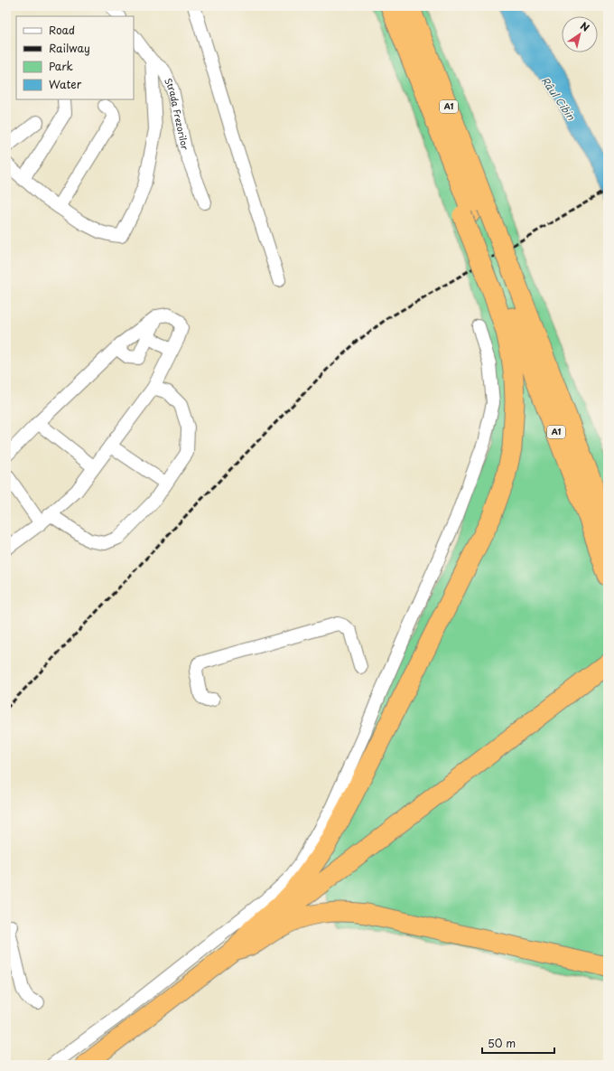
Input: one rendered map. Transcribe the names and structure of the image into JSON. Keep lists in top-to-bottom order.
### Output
{
  "streets": {
    "highway": ["A1"],
    "street": ["Strada Frezorilor"]
  },
  "water": ["Râul Cibin"],
  "legend": [
    "Road",
    "Railway",
    "Park",
    "Water"
  ],
  "scale_bar": "50 m",
  "north": "top right"
}
